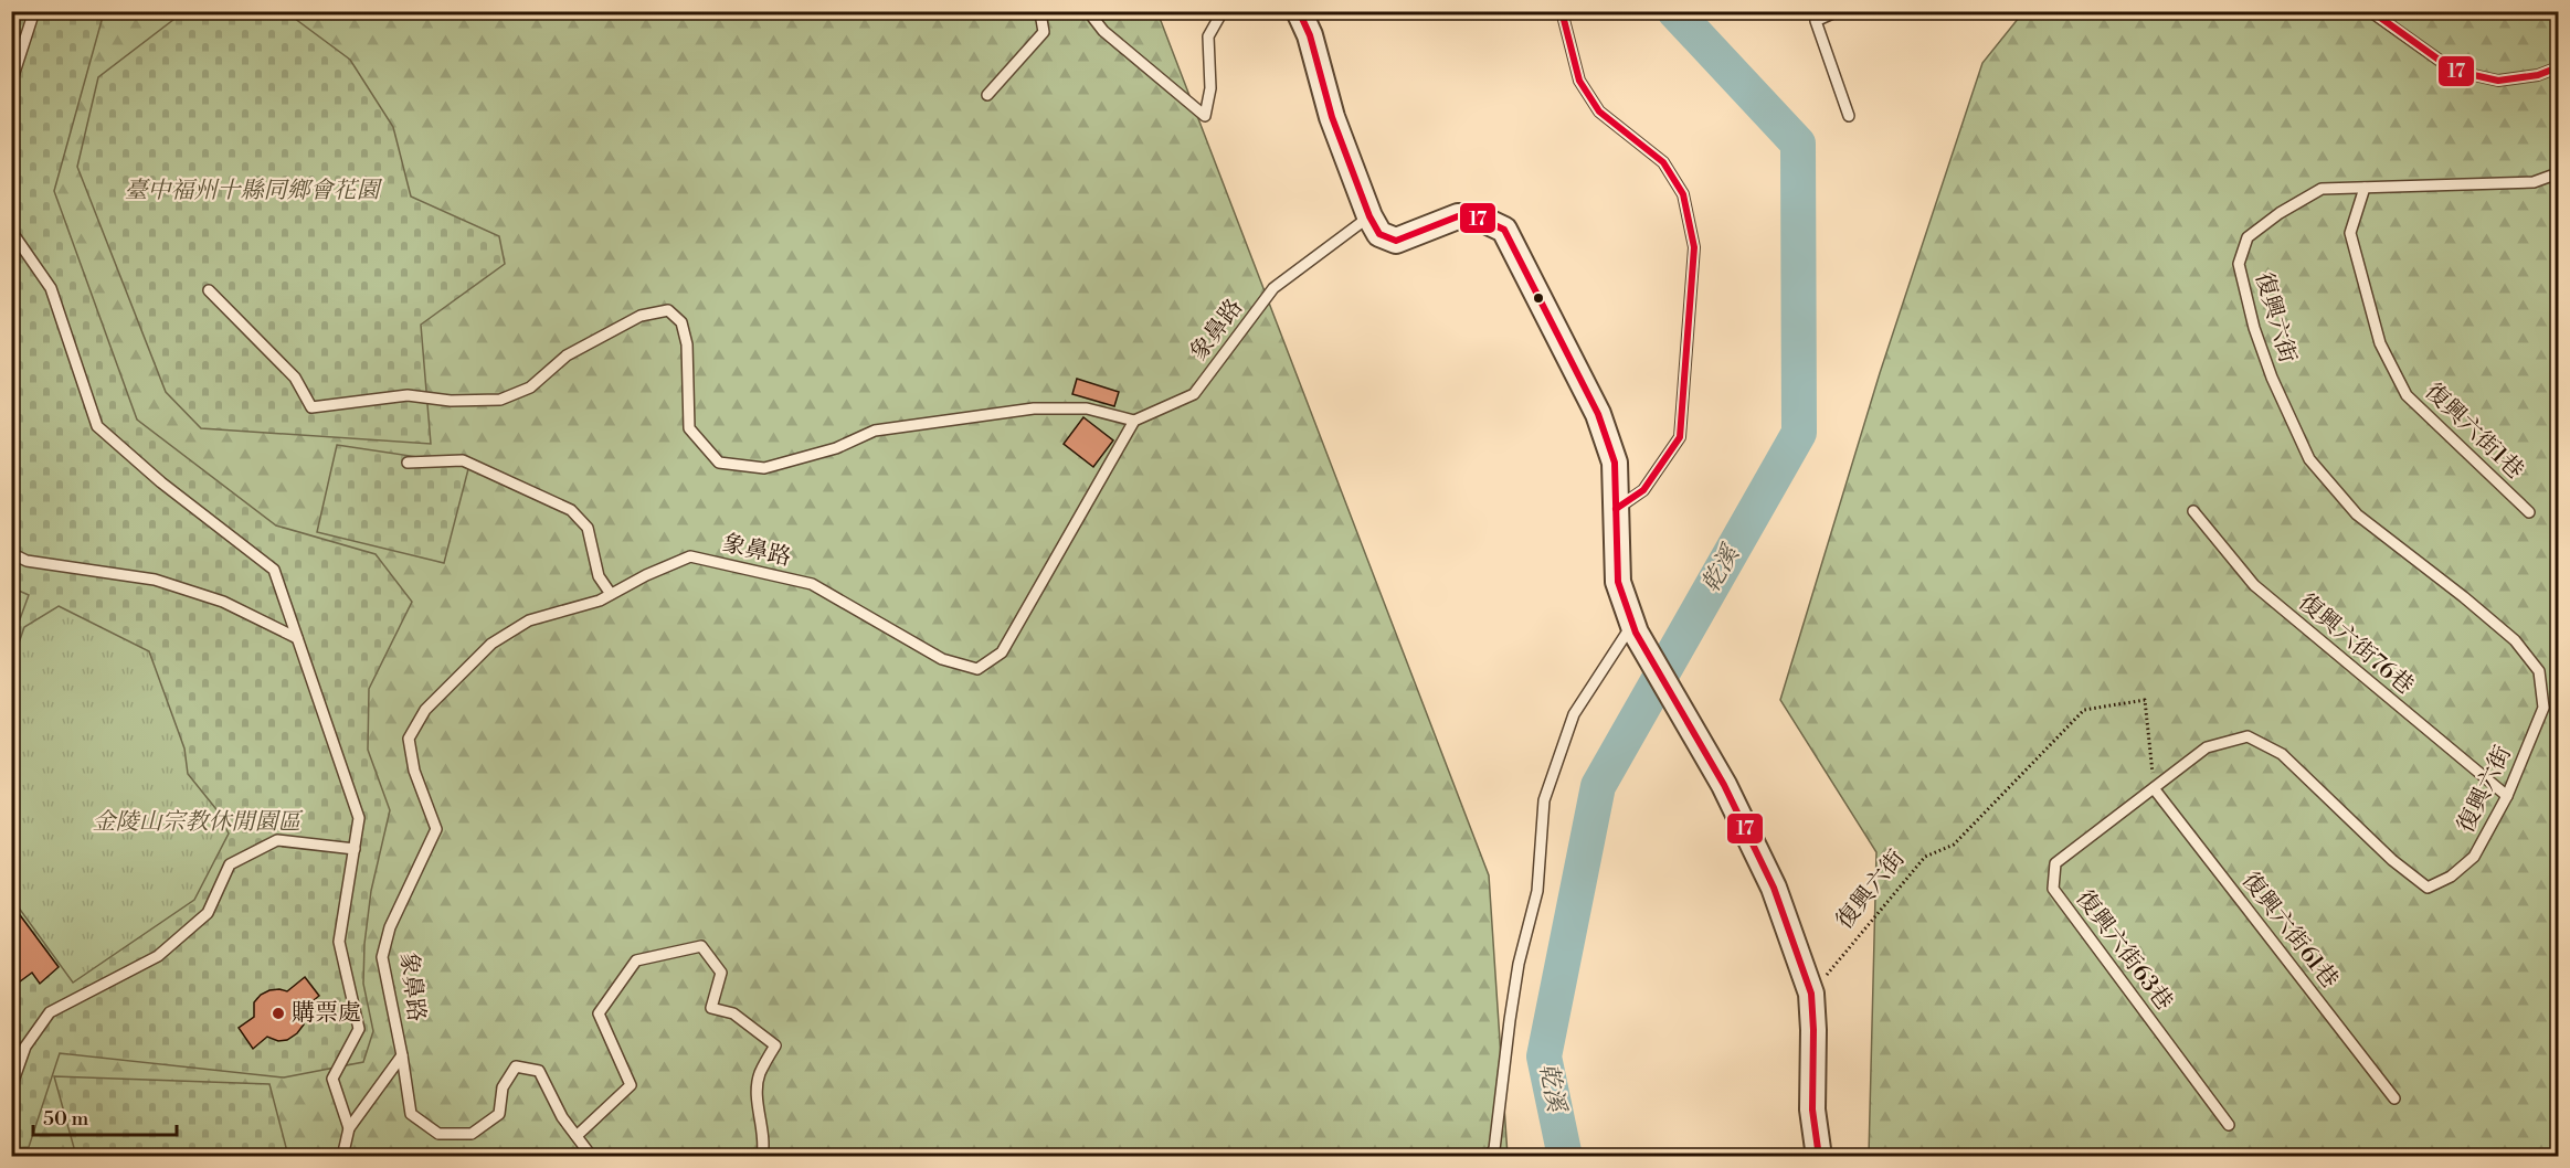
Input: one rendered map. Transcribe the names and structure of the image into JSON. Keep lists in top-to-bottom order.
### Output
{
  "streets": {
    "lane": [
      "復興六街",
      "象鼻路",
      "復興六街1巷",
      "復興六街76巷",
      "復興六街61巷",
      "復興六街63巷"
    ]
  },
  "crossings": [
    ["復興六街", "復興六街1巷"],
    ["復興六街", "復興六街76巷"],
    ["復興六街", "復興六街61巷"],
    ["復興六街", "復興六街63巷"],
    ["復興六街61巷", "復興六街63巷"]
  ],
  "water": ["乾溪"],
  "parks": ["臺中福州十縣同鄉會花園", "金陵山宗教休閒園區"],
  "places": ["購票處"],
  "lines": ["transit line 17"],
  "scale_bar": "50 m"
}
